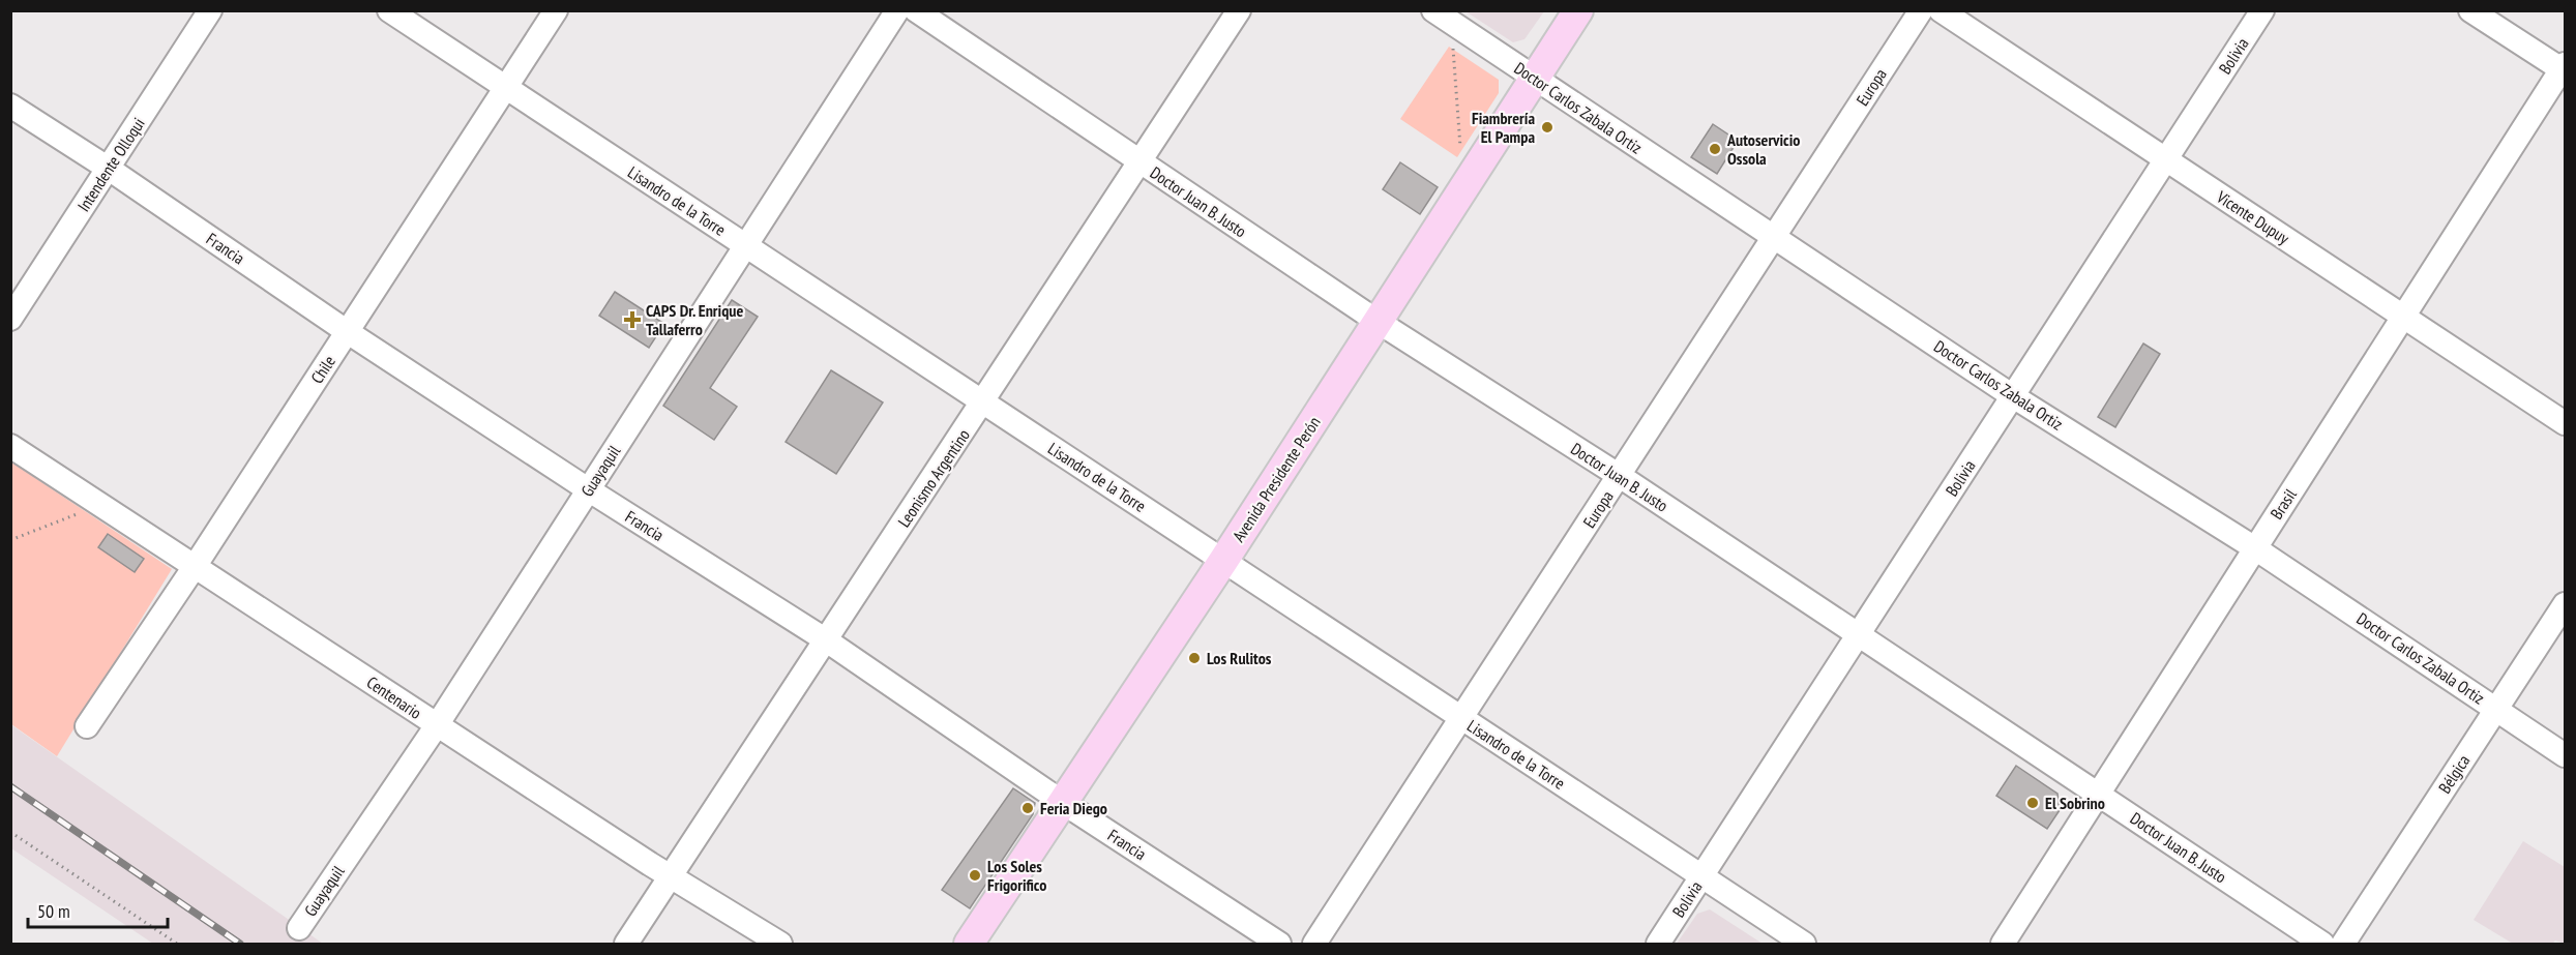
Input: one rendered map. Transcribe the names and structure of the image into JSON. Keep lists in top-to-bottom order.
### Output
{
  "streets": {
    "main road": ["Avenida Presidente Perón"],
    "street": [
      "Bolivia",
      "Europa",
      "Doctor Carlos Zabala Ortiz",
      "Intendente Olloqui",
      "Lisandro de la Torre",
      "Doctor Juan B. Justo",
      "Vicente Dupuy",
      "Francia",
      "Chile",
      "Guayaquil",
      "Leonismo Argentino",
      "Brasil",
      "Centenario",
      "Bélgica"
    ]
  },
  "crossings": [
    ["Bolivia", "Doctor Carlos Zabala Ortiz"],
    ["Bolivia", "Lisandro de la Torre"],
    ["Bolivia", "Doctor Juan B. Justo"],
    ["Bolivia", "Vicente Dupuy"],
    ["Europa", "Doctor Carlos Zabala Ortiz"],
    ["Europa", "Lisandro de la Torre"],
    ["Europa", "Doctor Juan B. Justo"],
    ["Doctor Carlos Zabala Ortiz", "Avenida Presidente Perón"],
    ["Doctor Carlos Zabala Ortiz", "Brasil"],
    ["Doctor Carlos Zabala Ortiz", "Bélgica"],
    ["Intendente Olloqui", "Francia"],
    ["Lisandro de la Torre", "Chile"],
    ["Lisandro de la Torre", "Guayaquil"],
    ["Lisandro de la Torre", "Leonismo Argentino"],
    ["Lisandro de la Torre", "Avenida Presidente Perón"],
    ["Doctor Juan B. Justo", "Leonismo Argentino"],
    ["Doctor Juan B. Justo", "Avenida Presidente Perón"],
    ["Doctor Juan B. Justo", "Brasil"],
    ["Vicente Dupuy", "Brasil"],
    ["Francia", "Chile"],
    ["Francia", "Guayaquil"],
    ["Francia", "Leonismo Argentino"],
    ["Francia", "Avenida Presidente Perón"],
    ["Chile", "Centenario"],
    ["Guayaquil", "Centenario"],
    ["Leonismo Argentino", "Centenario"]
  ],
  "places": {
    "other": [
      "Fiambrería El Pampa",
      "Autoservicio Ossola",
      "Los Rulitos",
      "El Sobrino",
      "Feria Diego",
      "Los Soles Frigorifico"
    ],
    "health": ["CAPS Dr. Enrique Tallaferro"]
  },
  "scale_bar": "50 m"
}
